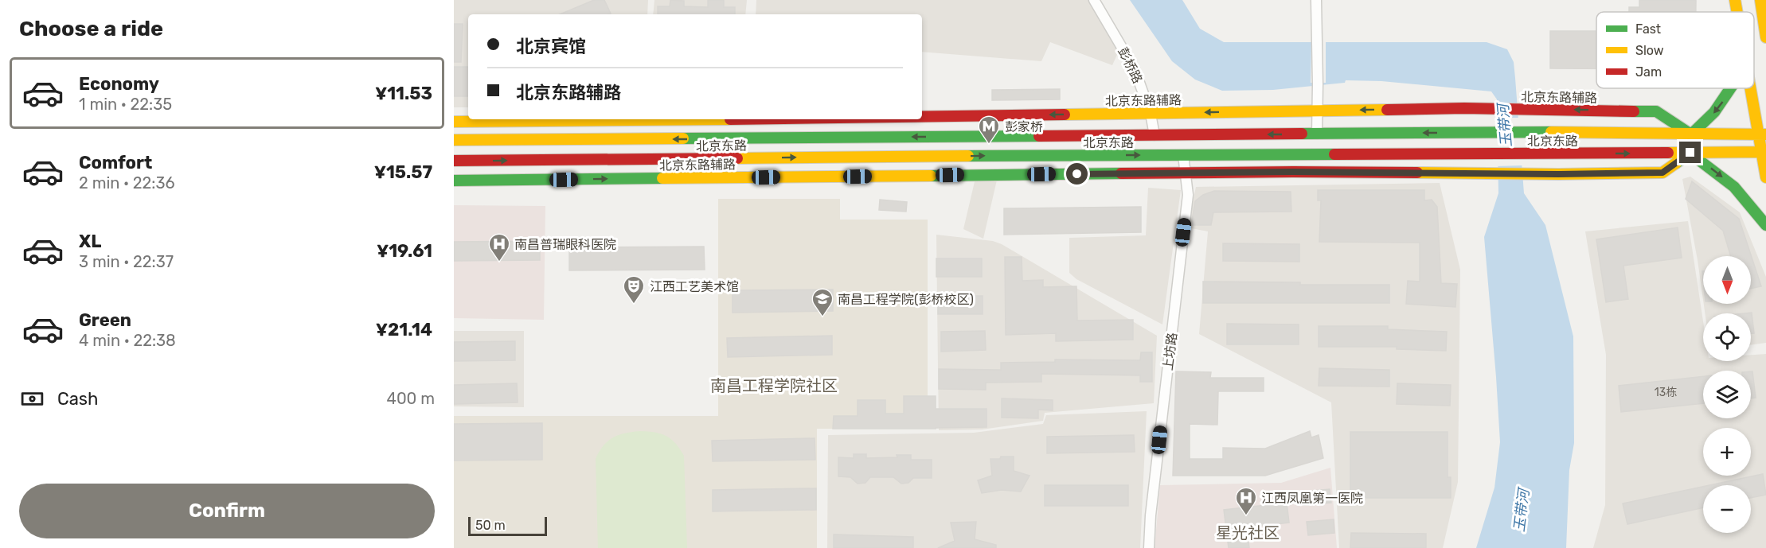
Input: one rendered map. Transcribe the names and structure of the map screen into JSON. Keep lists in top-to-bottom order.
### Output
{
  "streets": {
    "main road": ["北京东路辅路", "北京东路"],
    "street": ["彭桥路", "上坊路"]
  },
  "crossings": [
    ["彭桥路", "北京东路辅路"],
    ["彭桥路", "北京东路"],
    ["北京东路辅路", "北京东路"],
    ["北京东路辅路", "上坊路"],
    ["北京东路", "上坊路"]
  ],
  "districts": ["南昌工程学院社区", "星光社区"],
  "water": ["玉带河"],
  "places": {
    "metro station": ["彭家桥"],
    "hospital": ["南昌普瑞眼科医院", "江西凤凰第一医院"],
    "theatre": ["江西工艺美术馆"],
    "school or university": ["南昌工程学院(彭桥校区)"]
  },
  "house_numbers": ["13栋"],
  "legend": ["Fast", "Slow", "Jam"],
  "scale_bar": "50 m",
  "north": "bottom",
  "page": {
    "heading": "Choose a ride",
    "banner": ["北京宾馆", "北京东路辅路"],
    "list": [
      {
        "name": "Economy",
        "note": "1 min · 22:35",
        "value": "¥11.53"
      },
      {
        "name": "Comfort",
        "note": "2 min · 22:36",
        "value": "¥15.57"
      },
      {
        "name": "XL",
        "note": "3 min · 22:37",
        "value": "¥19.61"
      },
      {
        "name": "Green",
        "note": "4 min · 22:38",
        "value": "¥21.14"
      }
    ],
    "map_buttons": ["+", "−"],
    "pay": ["Cash", "400 m"],
    "buttons": "Confirm",
    "scale": "50 m"
  }
}
